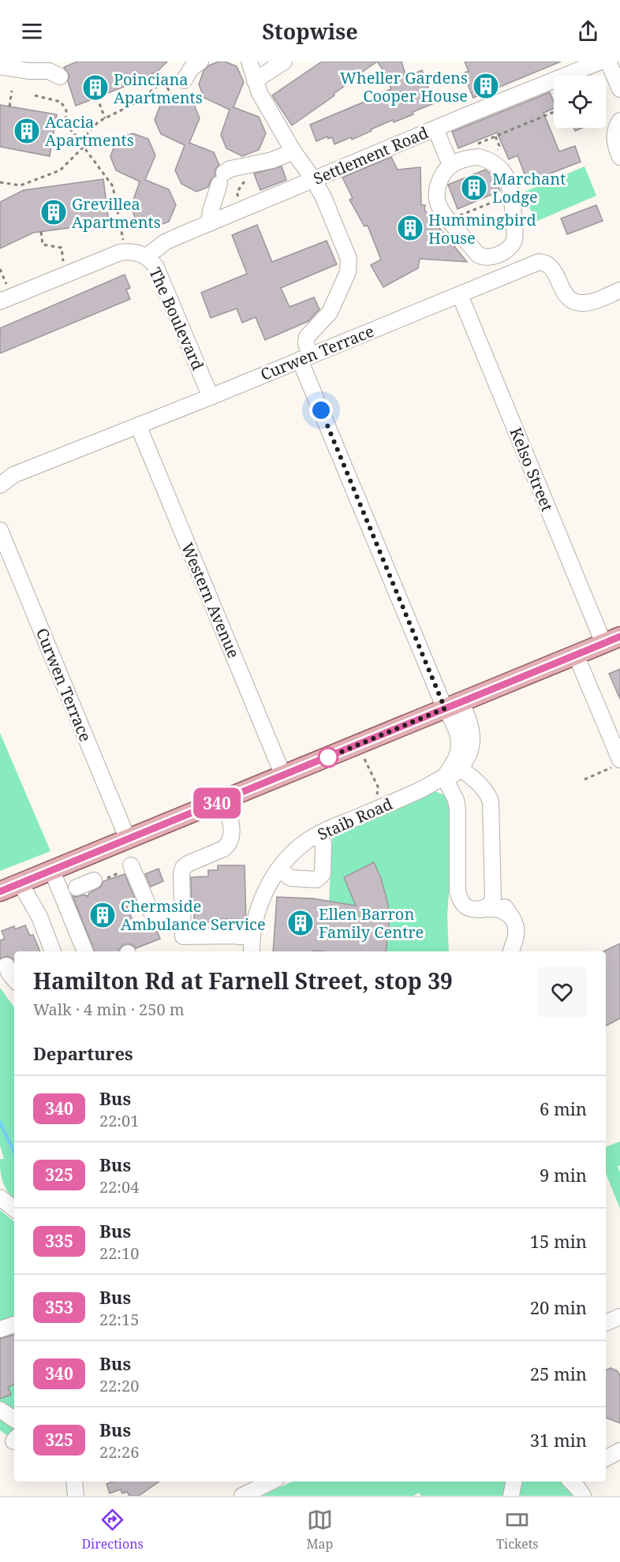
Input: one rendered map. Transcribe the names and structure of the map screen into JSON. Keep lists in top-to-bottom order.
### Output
{
  "streets": {
    "street": [
      "Settlement Road",
      "The Boulevard",
      "Curwen Terrace",
      "Kelso Street",
      "Western Avenue",
      "Staib Road"
    ]
  },
  "crossings": [
    ["Settlement Road", "The Boulevard"],
    ["The Boulevard", "Curwen Terrace"],
    ["Curwen Terrace", "Kelso Street"],
    ["Curwen Terrace", "Western Avenue"],
    ["Curwen Terrace", "Staib Road"]
  ],
  "places": {
    "building": [
      "Wheller Gardens Cooper House",
      "Poinciana Apartments",
      "Acacia Apartments",
      "Marchant Lodge",
      "Grevillea Apartments",
      "Hummingbird House",
      "Chermside Ambulance Service",
      "Ellen Barron Family Centre"
    ]
  },
  "lines": ["bus line 340"],
  "page": {
    "header": "Stopwise",
    "on_map": "340",
    "heading": [
      ["Hamilton Rd at Farnell Street, stop 39", "Walk · 4 min · 250 m"],
      "Departures"
    ],
    "list": [
      {
        "mark": "340",
        "name": "Bus",
        "note": "22:01",
        "value": "6 min"
      },
      {
        "mark": "325",
        "name": "Bus",
        "note": "22:04",
        "value": "9 min"
      },
      {
        "mark": "335",
        "name": "Bus",
        "note": "22:10",
        "value": "15 min"
      },
      {
        "mark": "353",
        "name": "Bus",
        "note": "22:15",
        "value": "20 min"
      },
      {
        "mark": "340",
        "name": "Bus",
        "note": "22:20",
        "value": "25 min"
      },
      {
        "mark": "325",
        "name": "Bus",
        "note": "22:26",
        "value": "31 min"
      }
    ],
    "tabs": ["Directions", "Map", "Tickets"]
  }
}
